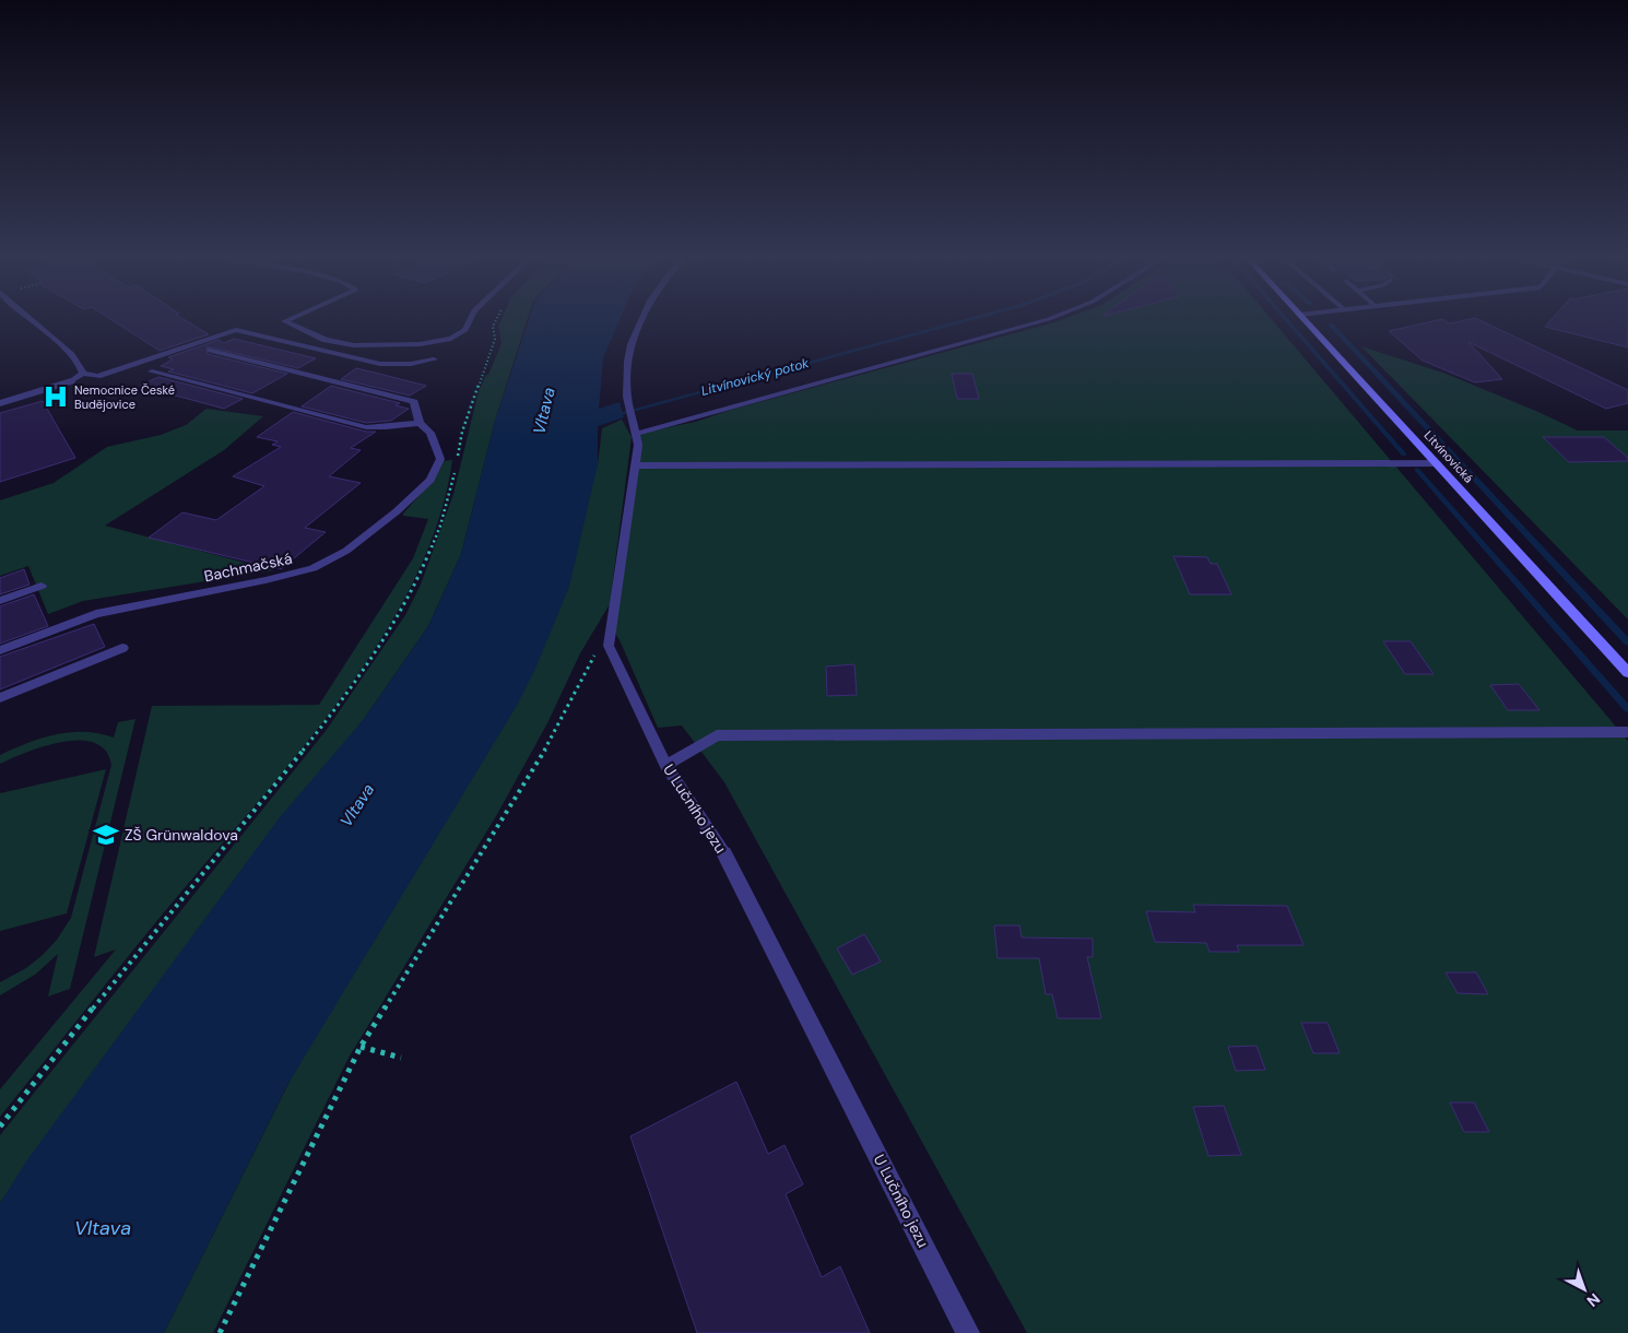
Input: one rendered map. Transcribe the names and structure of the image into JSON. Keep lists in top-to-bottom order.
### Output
{
  "streets": {
    "main road": ["Litvínovická"],
    "street": ["U Lučního jezu"],
    "lane": ["Bachmačská"]
  },
  "water": ["Litvínovický potok", "Vltava"],
  "places": {
    "hospital": ["Nemocnice České Budějovice"],
    "school or university": ["ZŠ Grünwaldova"]
  },
  "north": "bottom right"
}
